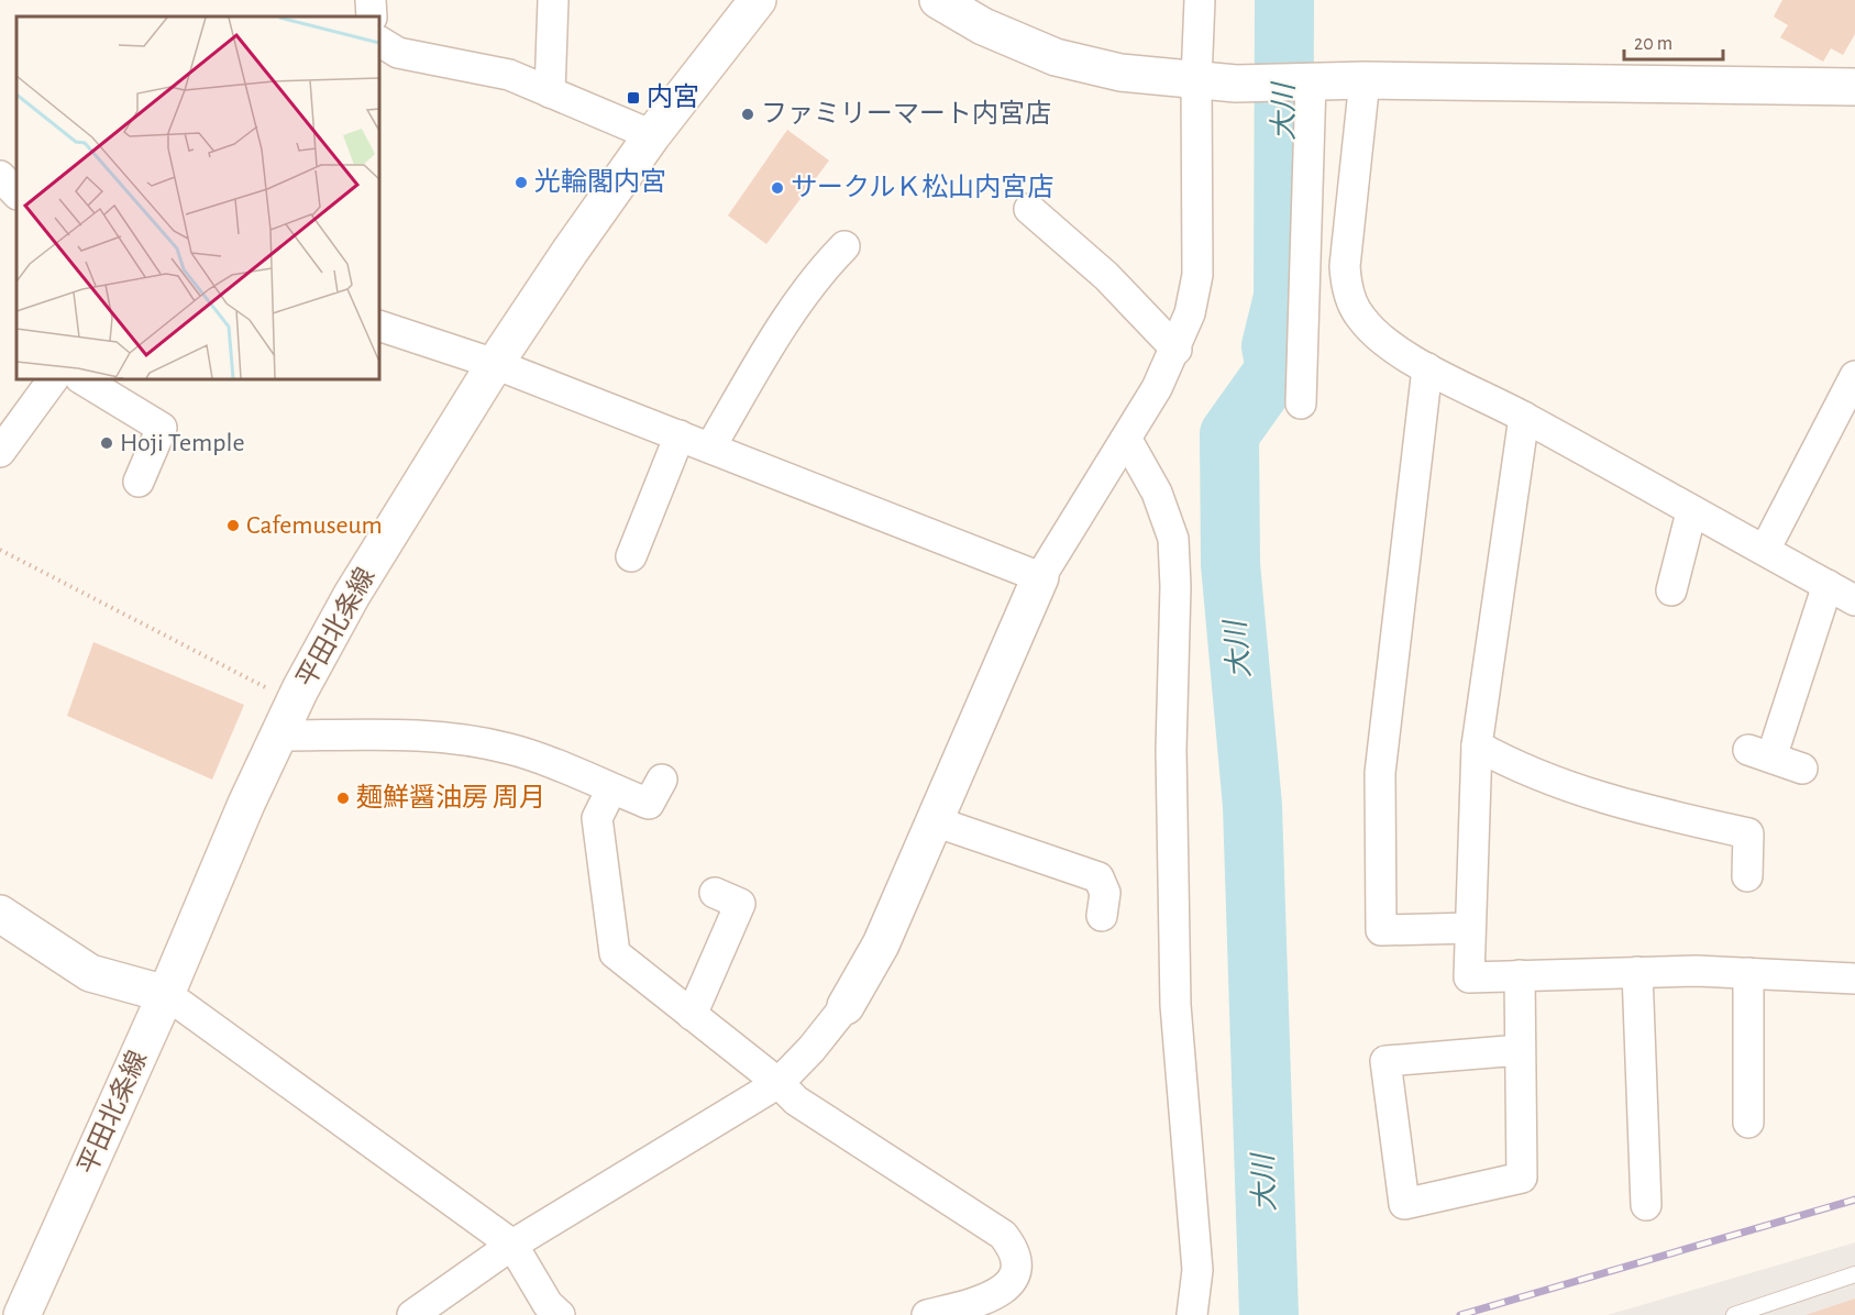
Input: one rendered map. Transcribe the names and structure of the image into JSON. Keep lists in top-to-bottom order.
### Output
{
  "streets": {
    "street": ["平田北条線"]
  },
  "water": ["大川"],
  "places": {
    "transit": ["内宮"],
    "other": [
      "ファミリーマート内宮店",
      "光輪閣内宮",
      "サークルＫ松山内宮店",
      "Hoji Temple",
      "Cafemuseum",
      "麺鮮醤油房 周月"
    ]
  },
  "scale_bar": "20 m"
}
